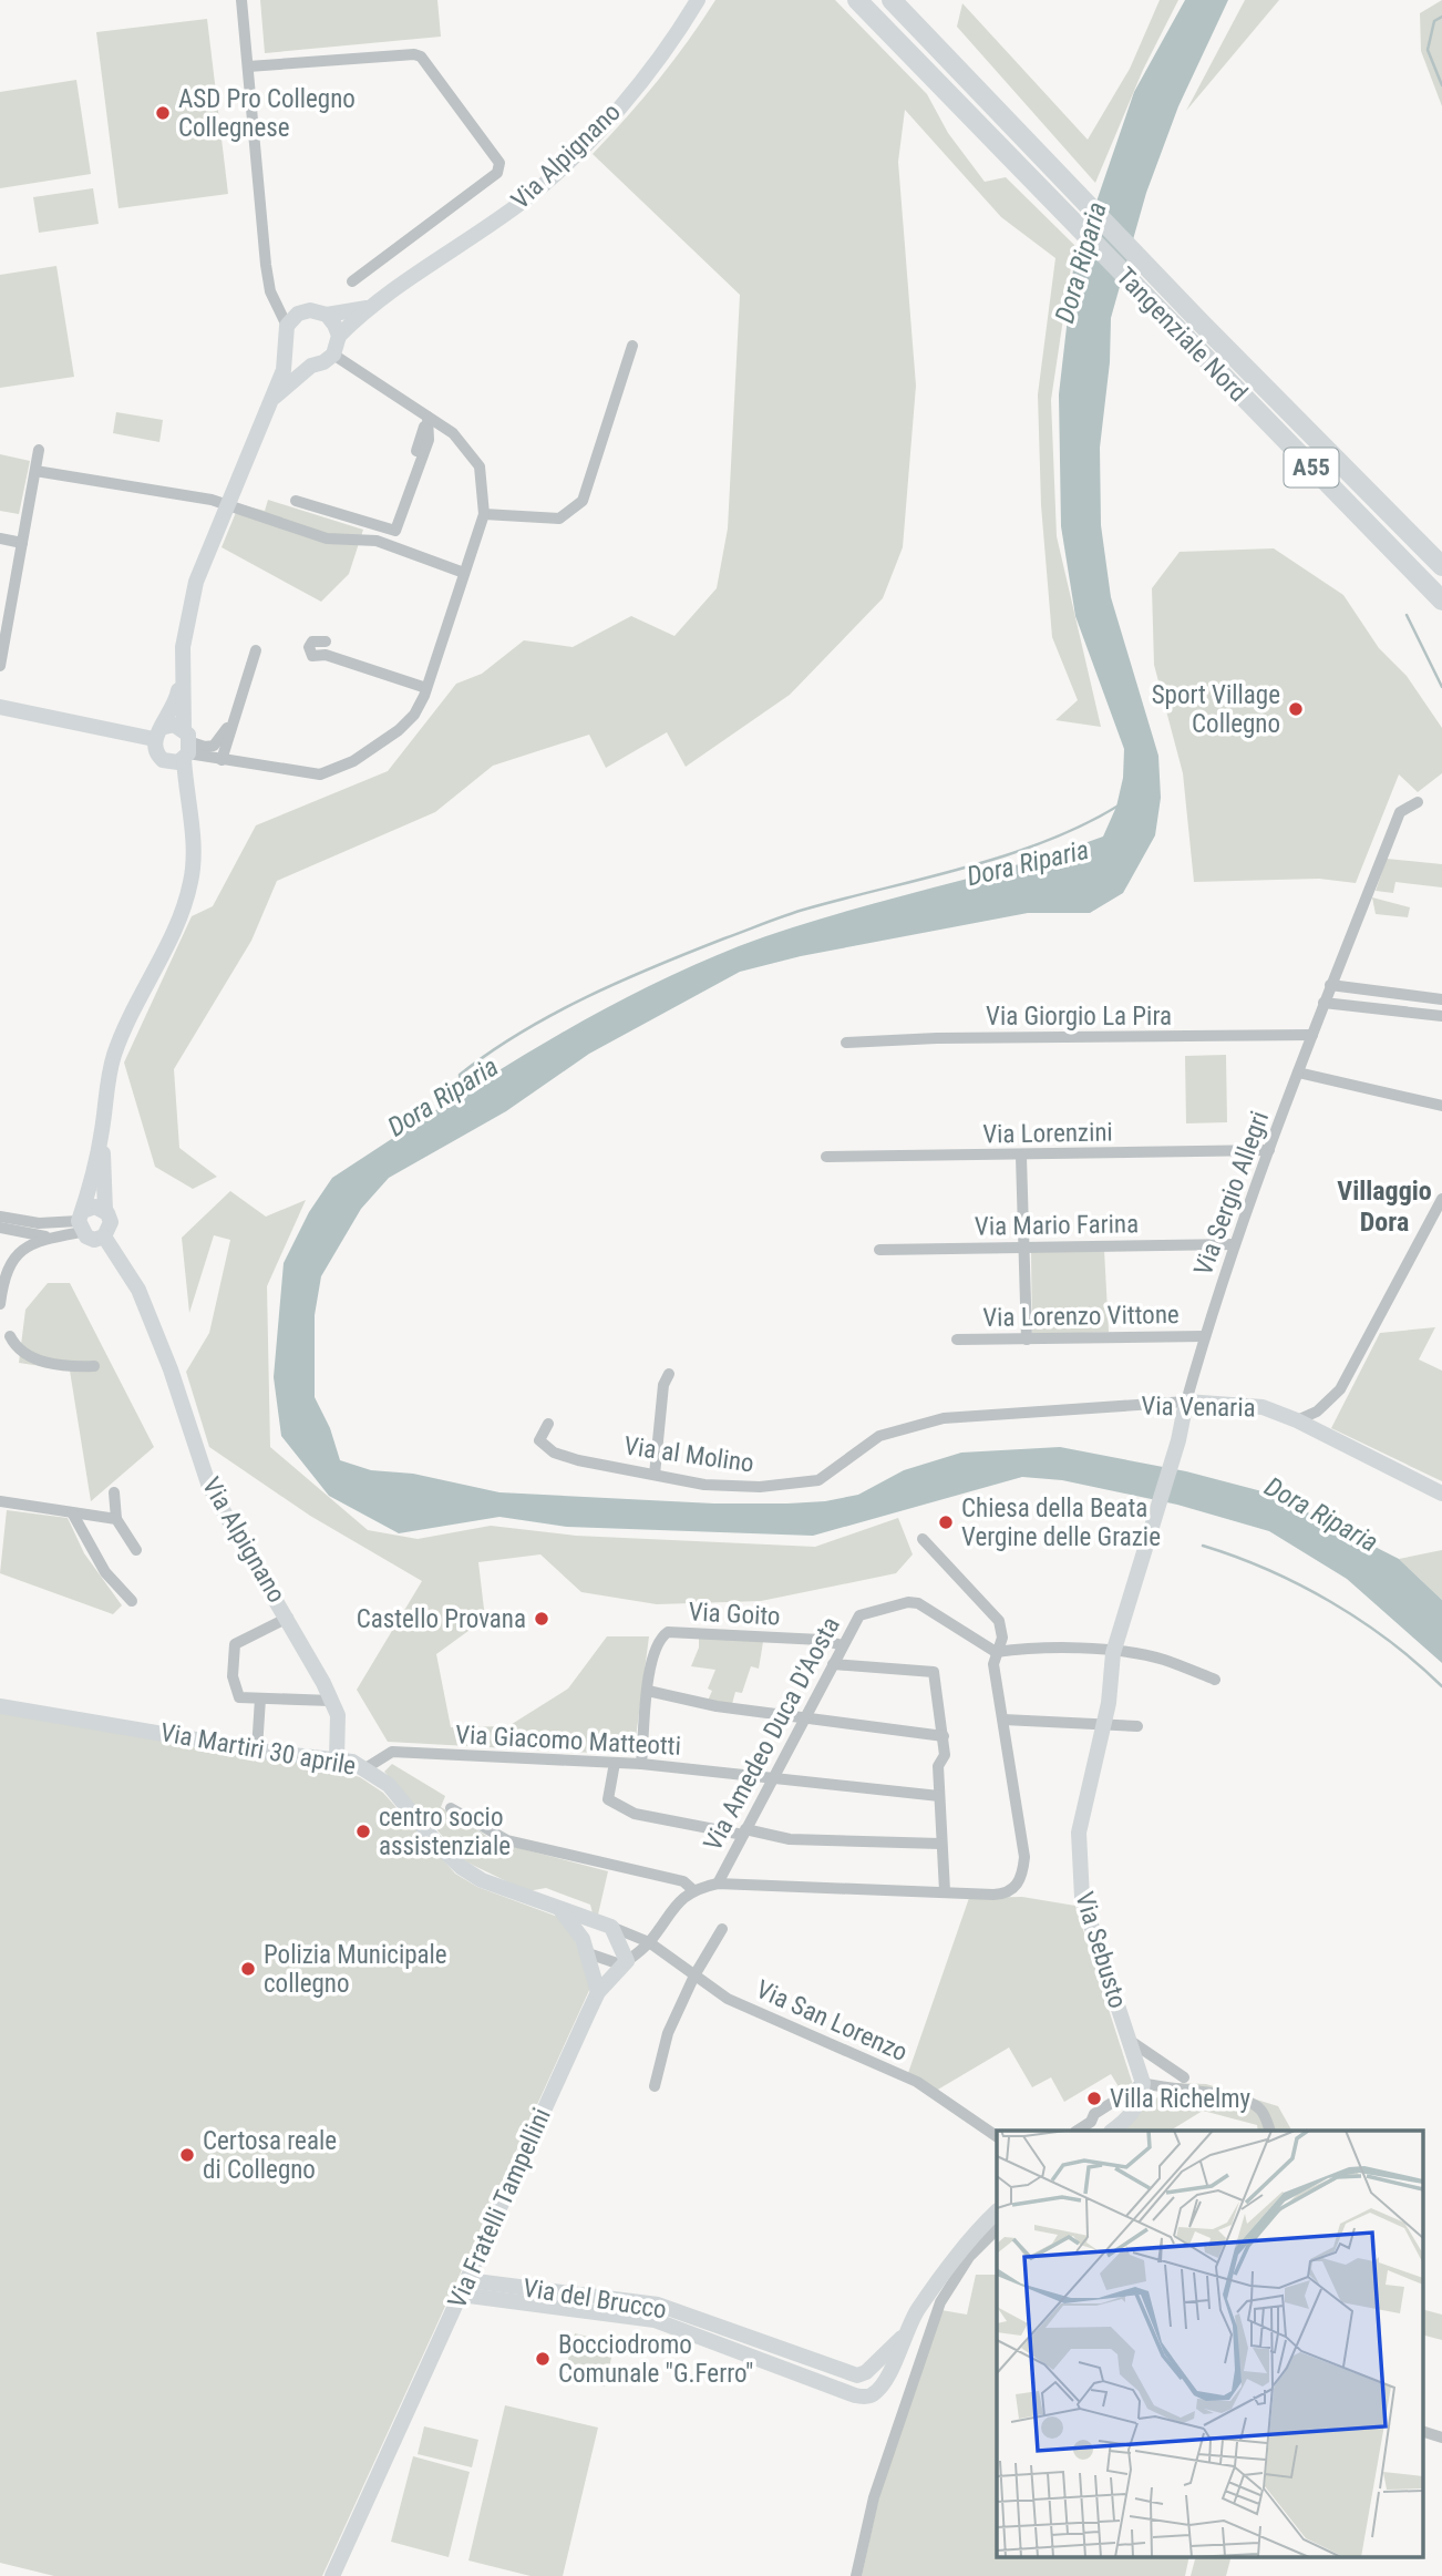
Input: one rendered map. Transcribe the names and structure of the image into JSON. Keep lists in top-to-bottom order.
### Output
{
  "streets": {
    "highway": ["Tangenziale Nord", "A55"],
    "street": [
      "Via Alpignano",
      "Via Giorgio La Pira",
      "Via Lorenzini",
      "Via Sergio Allegri",
      "Via Mario Farina",
      "Via Lorenzo Vittone",
      "Via Venaria",
      "Via al Molino",
      "Via Goito",
      "Via Amedeo Duca D'Aosta",
      "Via Giacomo Matteotti",
      "Via Martiri 30 aprile",
      "Via Sebusto",
      "Via San Lorenzo",
      "Via Fratelli Tampellini",
      "Via del Brucco"
    ]
  },
  "crossings": [
    ["Via Alpignano", "Via Martiri 30 aprile"],
    ["Via Giorgio La Pira", "Via Sergio Allegri"],
    ["Via Lorenzini", "Via Sergio Allegri"],
    ["Via Sergio Allegri", "Via Mario Farina"],
    ["Via Sergio Allegri", "Via Lorenzo Vittone"],
    ["Via Sergio Allegri", "Via Venaria"],
    ["Via Sergio Allegri", "Via Sebusto"],
    ["Via Venaria", "Via al Molino"],
    ["Via Venaria", "Via Sebusto"],
    ["Via Goito", "Via Amedeo Duca D'Aosta"],
    ["Via Goito", "Via Giacomo Matteotti"],
    ["Via Amedeo Duca D'Aosta", "Via Giacomo Matteotti"],
    ["Via Giacomo Matteotti", "Via Martiri 30 aprile"],
    ["Via Martiri 30 aprile", "Via San Lorenzo"],
    ["Via Martiri 30 aprile", "Via Fratelli Tampellini"],
    ["Via San Lorenzo", "Via Fratelli Tampellini"],
    ["Via Fratelli Tampellini", "Via del Brucco"]
  ],
  "districts": ["Villaggio Dora"],
  "water": ["Dora Riparia"],
  "places": [
    "ASD Pro Collegno Collegnese",
    "Sport Village Collegno",
    "Chiesa della Beata Vergine delle Grazie",
    "Castello Provana",
    "centro socio assistenziale",
    "Polizia Municipale collegno",
    "Villa Richelmy",
    "Certosa reale di Collegno",
    "Bocciodromo Comunale \"G.Ferro\""
  ]
}
